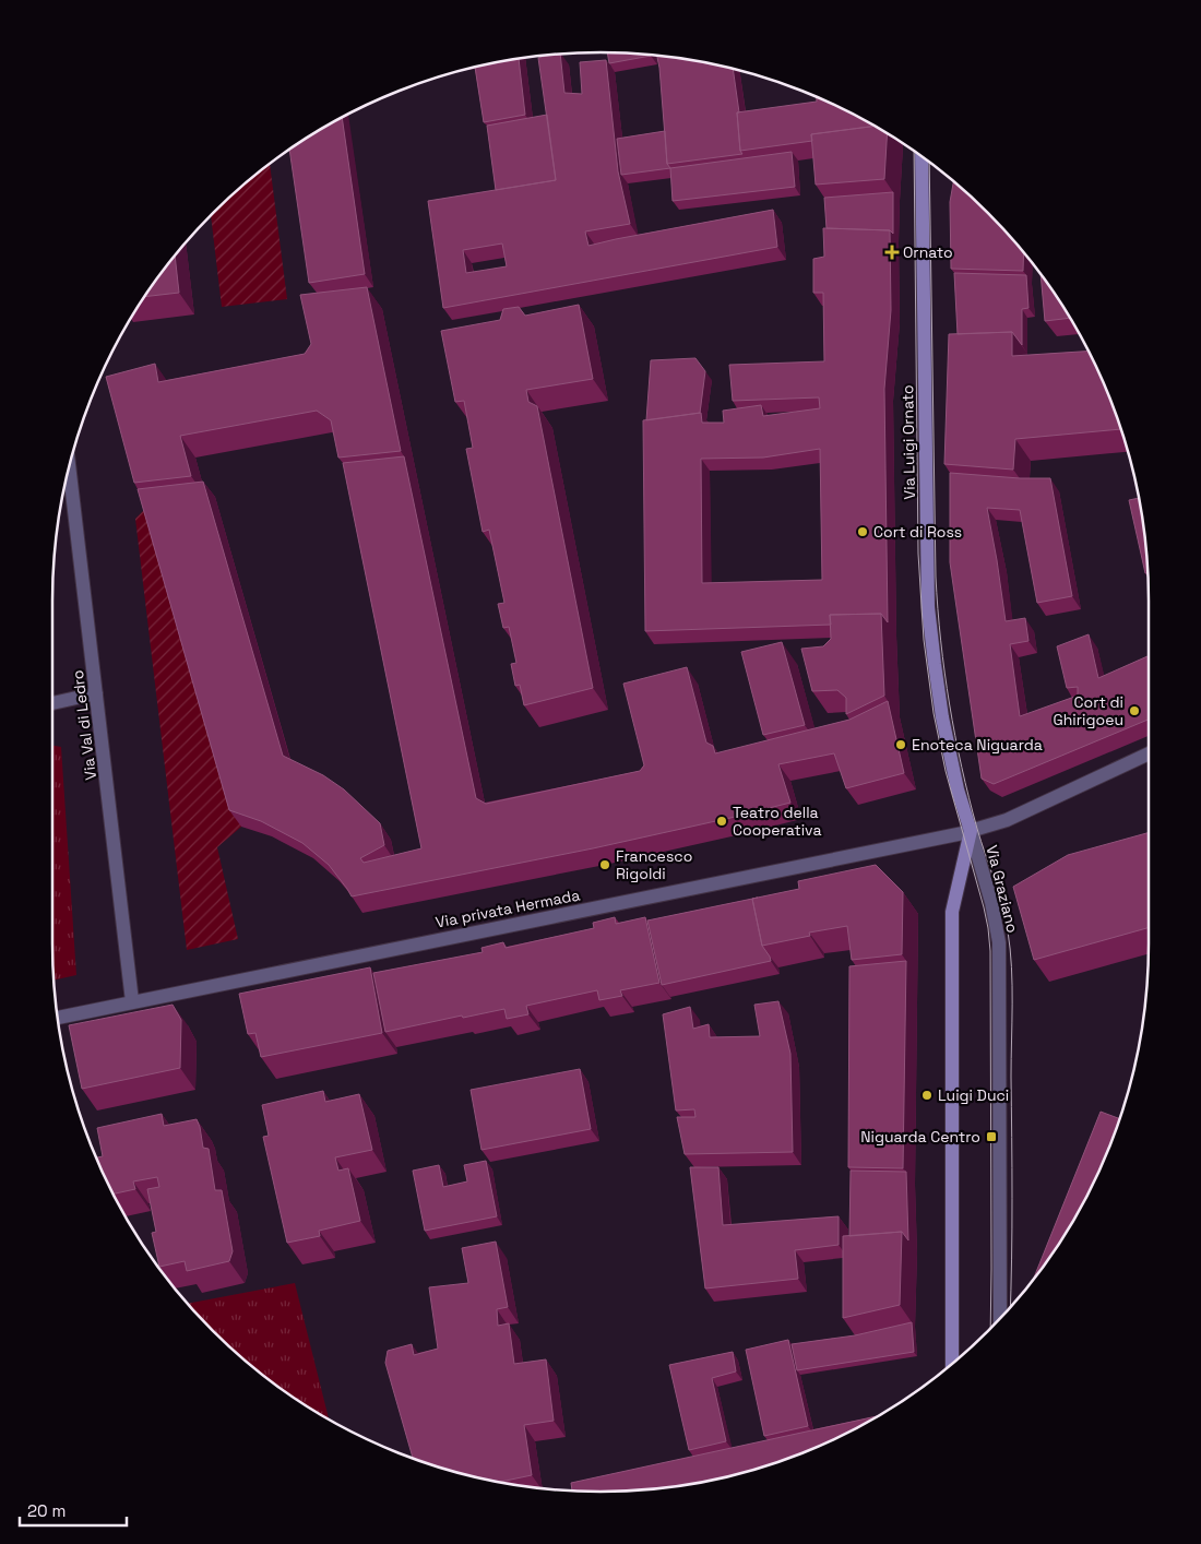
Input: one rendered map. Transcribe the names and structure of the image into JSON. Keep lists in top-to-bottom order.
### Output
{
  "streets": {
    "main road": ["Via Luigi Ornato", "Via Graziano"],
    "street": ["Via Val di Ledro", "Via privata Hermada"]
  },
  "crossings": [
    ["Via Luigi Ornato", "Via Graziano"],
    ["Via Luigi Ornato", "Via privata Hermada"],
    ["Via Val di Ledro", "Via privata Hermada"],
    ["Via Graziano", "Via privata Hermada"]
  ],
  "places": {
    "health": ["Ornato"],
    "other": [
      "Cort di Ross",
      "Cort di Ghirigoeu",
      "Enoteca Niguarda",
      "Teatro della Cooperativa",
      "Francesco Rigoldi",
      "Luigi Duci"
    ],
    "transit": ["Niguarda Centro"]
  },
  "scale_bar": "20 m"
}
